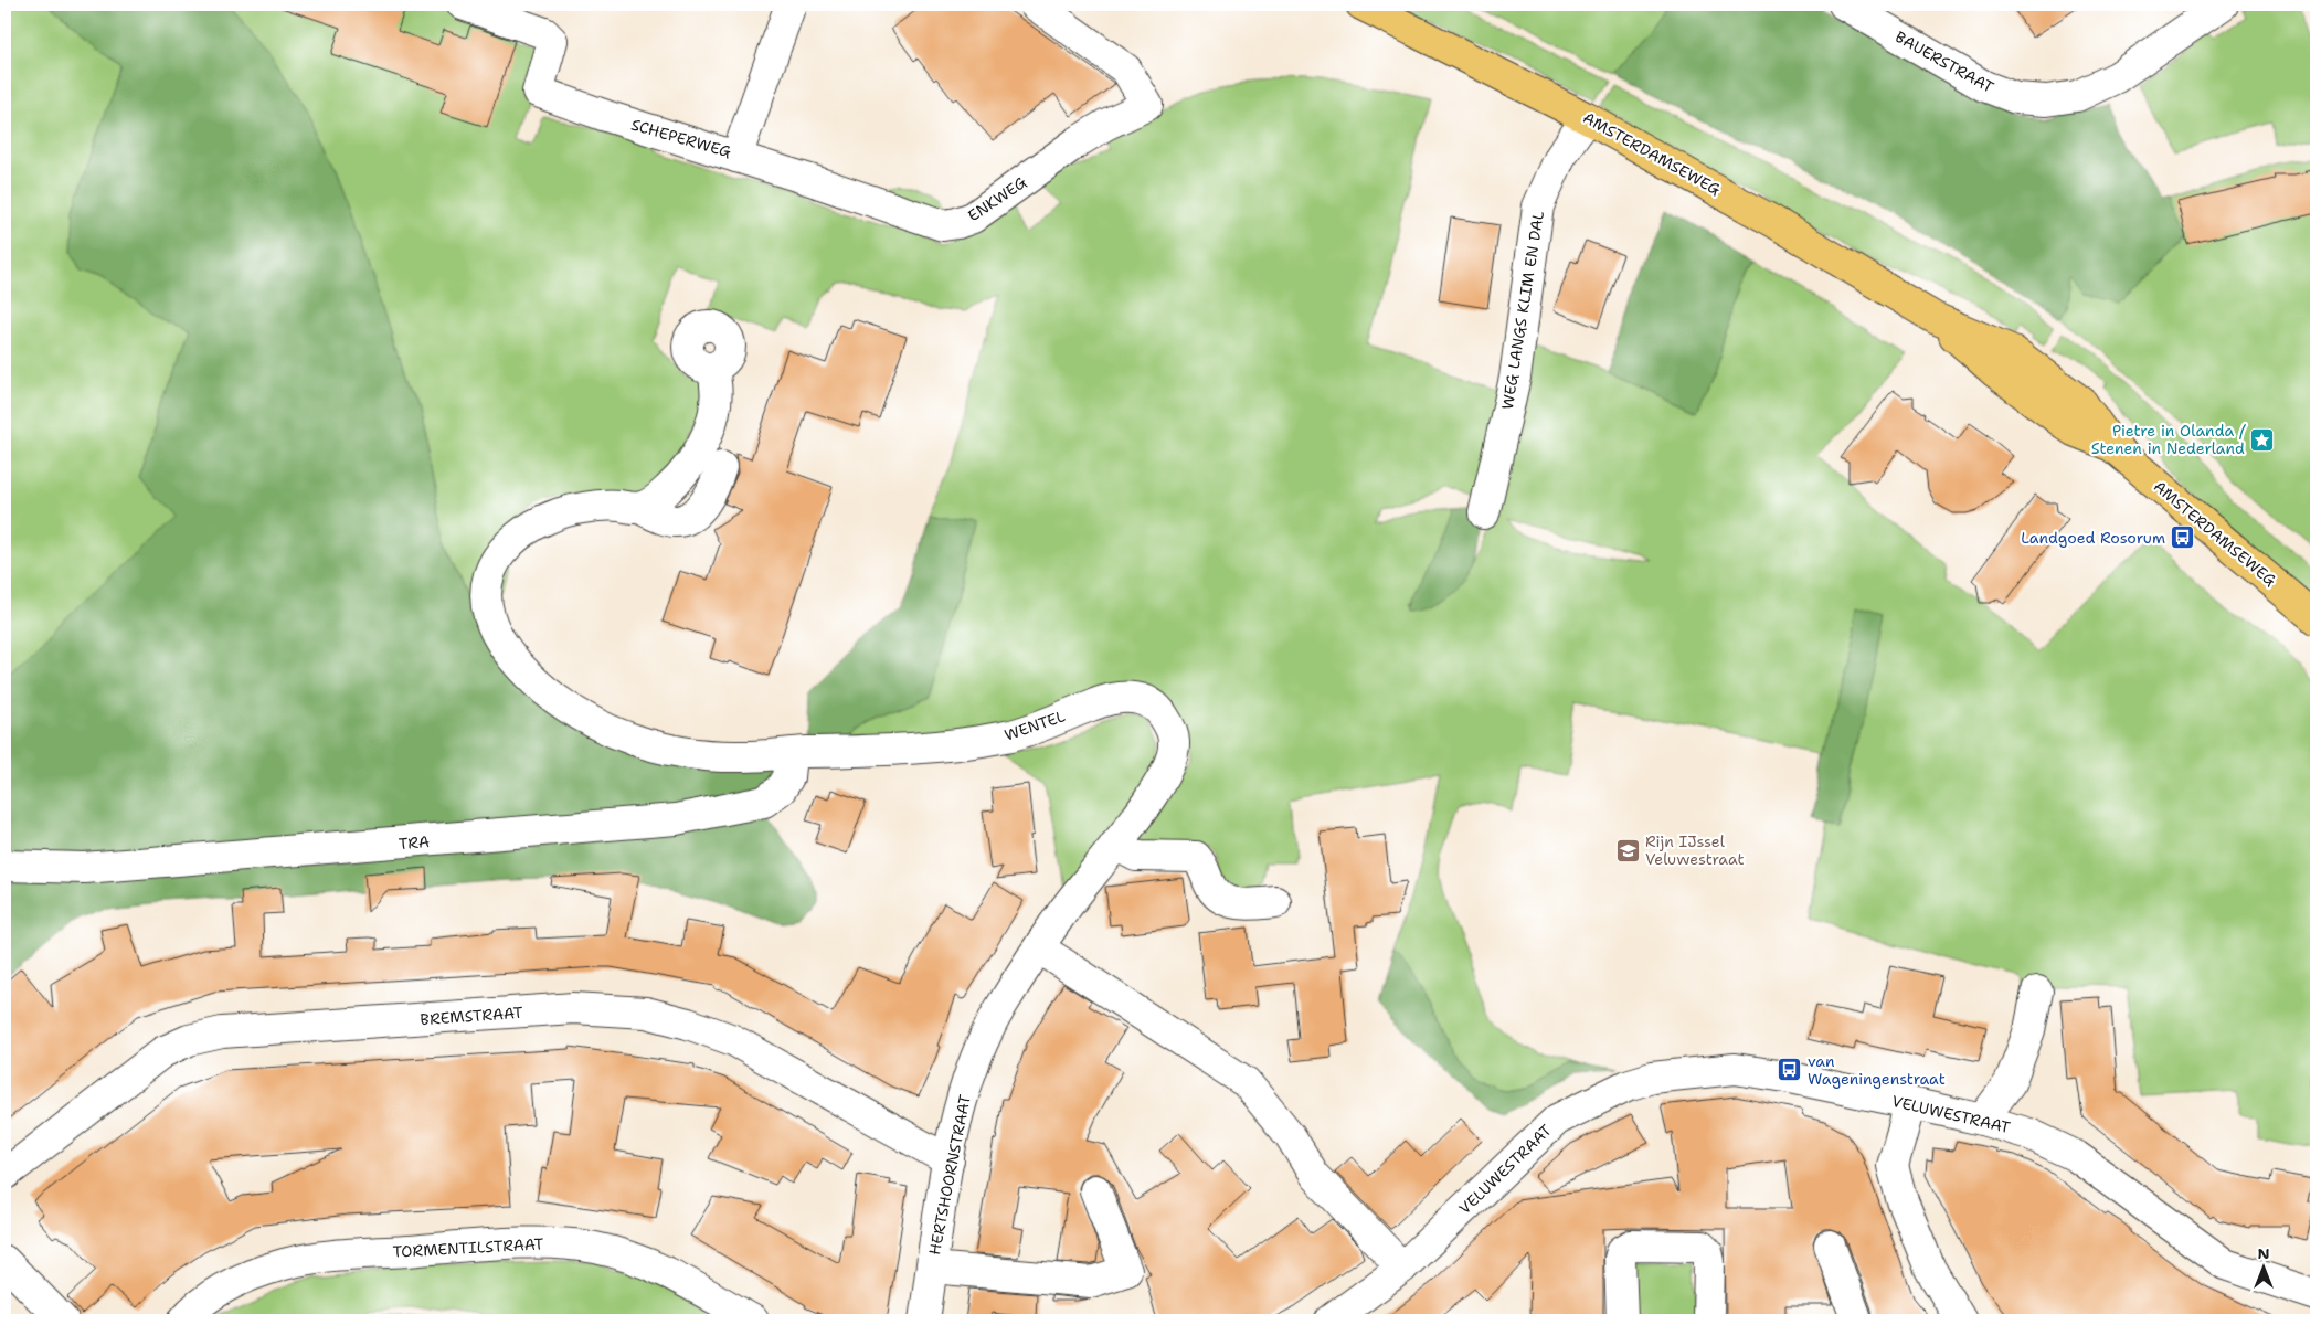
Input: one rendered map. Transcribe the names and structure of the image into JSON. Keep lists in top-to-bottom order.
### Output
{
  "streets": {
    "main road": ["AMSTERDAMSEWEG"],
    "street": [
      "BAUERSTRAAT",
      "SCHEPERWEG",
      "ENKWEG",
      "WEG LANGS KLIM EN DAL",
      "WENTEL",
      "TRA",
      "BREMSTRAAT",
      "VELUWESTRAAT",
      "HERTSHOORNSTRAAT",
      "TORMENTILSTRAAT"
    ]
  },
  "crossings": [
    ["SCHEPERWEG", "ENKWEG"],
    ["AMSTERDAMSEWEG", "WEG LANGS KLIM EN DAL"],
    ["WENTEL", "TRA"],
    ["WENTEL", "HERTSHOORNSTRAAT"],
    ["BREMSTRAAT", "HERTSHOORNSTRAAT"]
  ],
  "places": {
    "place": ["Pietre in Olanda / Stenen in Nederland"],
    "bus stop": ["Landgoed Rosorum", "van Wageningenstraat"],
    "school or university": ["Rijn IJssel Veluwestraat"]
  },
  "north": "top"
}
